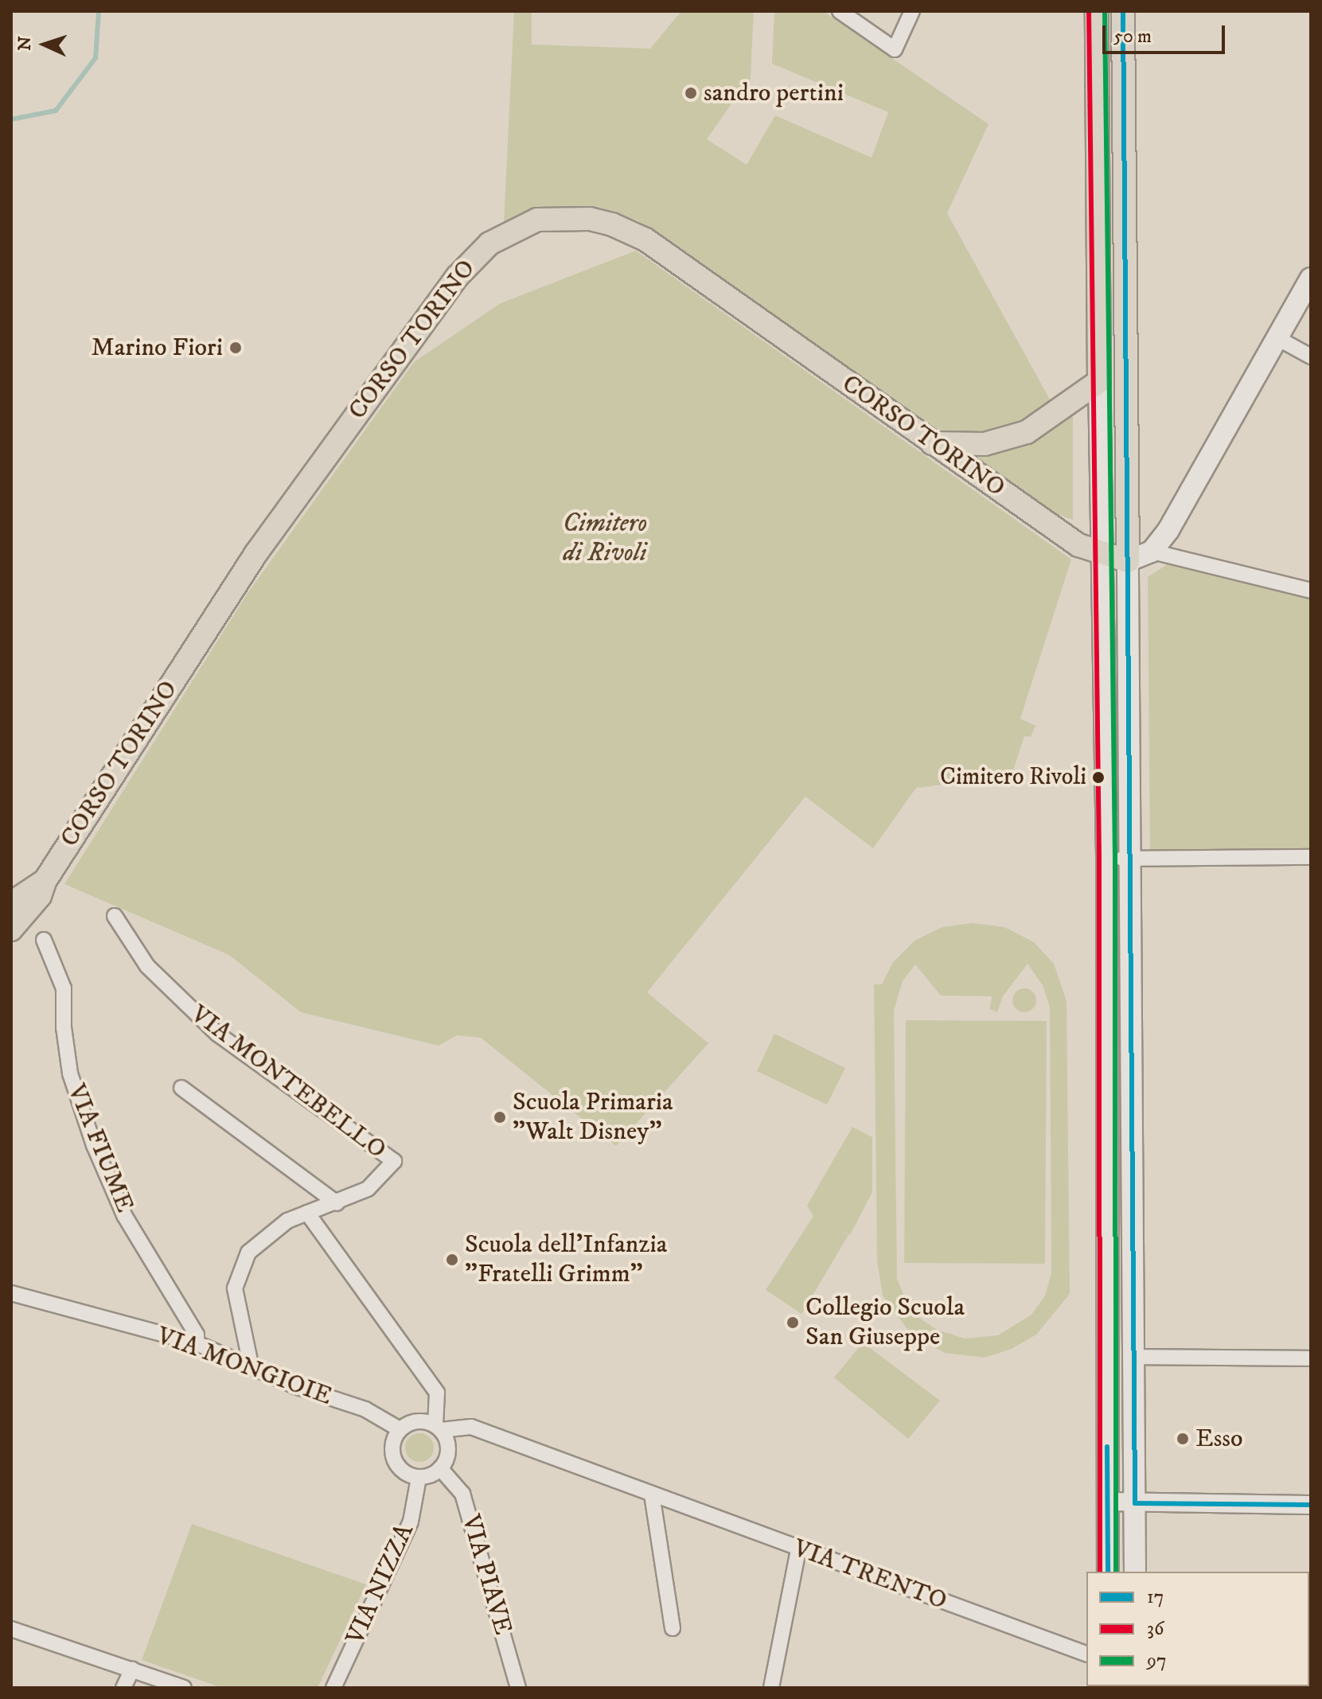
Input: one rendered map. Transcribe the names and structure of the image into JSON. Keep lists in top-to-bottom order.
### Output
{
  "streets": {
    "main road": ["CORSO TORINO"],
    "street": [
      "VIA MONTEBELLO",
      "VIA FIUME",
      "VIA MONGIOIE",
      "VIA PIAVE",
      "VIA TRENTO",
      "VIA NIZZA"
    ]
  },
  "crossings": [
    ["VIA MONTEBELLO", "VIA MONGIOIE"],
    ["VIA FIUME", "VIA MONGIOIE"],
    ["VIA MONGIOIE", "VIA PIAVE"],
    ["VIA MONGIOIE", "VIA TRENTO"],
    ["VIA MONGIOIE", "VIA NIZZA"],
    ["VIA PIAVE", "VIA TRENTO"],
    ["VIA PIAVE", "VIA NIZZA"],
    ["VIA TRENTO", "VIA NIZZA"]
  ],
  "parks": ["Cimitero di Rivoli"],
  "places": [
    "sandro pertini",
    "Marino Fiori",
    "Cimitero Rivoli",
    "Scuola Primaria \"Walt Disney\"",
    "Scuola dell'Infanzia \"Fratelli Grimm\"",
    "Collegio Scuola San Giuseppe",
    "Esso"
  ],
  "lines": ["transit line 17", "transit line 36", "transit line 97"],
  "legend": ["17", "36", "97"],
  "scale_bar": "50 m",
  "north": "left"
}
